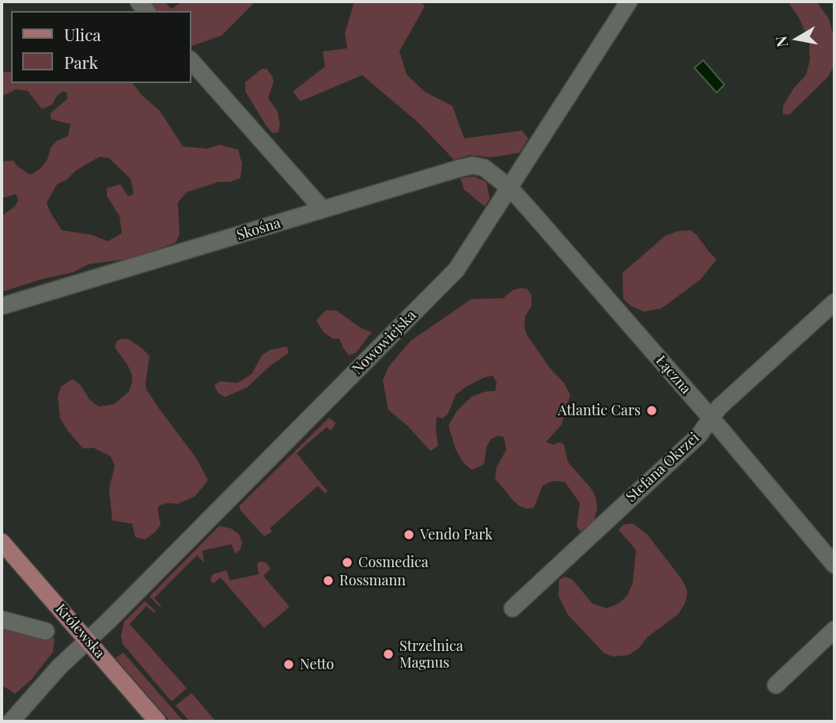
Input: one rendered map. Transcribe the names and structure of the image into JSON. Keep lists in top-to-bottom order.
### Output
{
  "streets": {
    "main road": ["Królewska"],
    "street": [
      "Skośna",
      "Nowowiejska",
      "Łączna",
      "Stefana Okrzei"
    ]
  },
  "crossings": [
    ["Skośna", "Nowowiejska"],
    ["Skośna", "Łączna"],
    ["Nowowiejska", "Łączna"],
    ["Nowowiejska", "Królewska"],
    ["Łączna", "Stefana Okrzei"]
  ],
  "places": [
    "Atlantic Cars",
    "Vendo Park",
    "Cosmedica",
    "Rossmann",
    "Strzelnica Magnus",
    "Netto"
  ],
  "legend": ["Ulica", "Park"],
  "north": "left"
}
